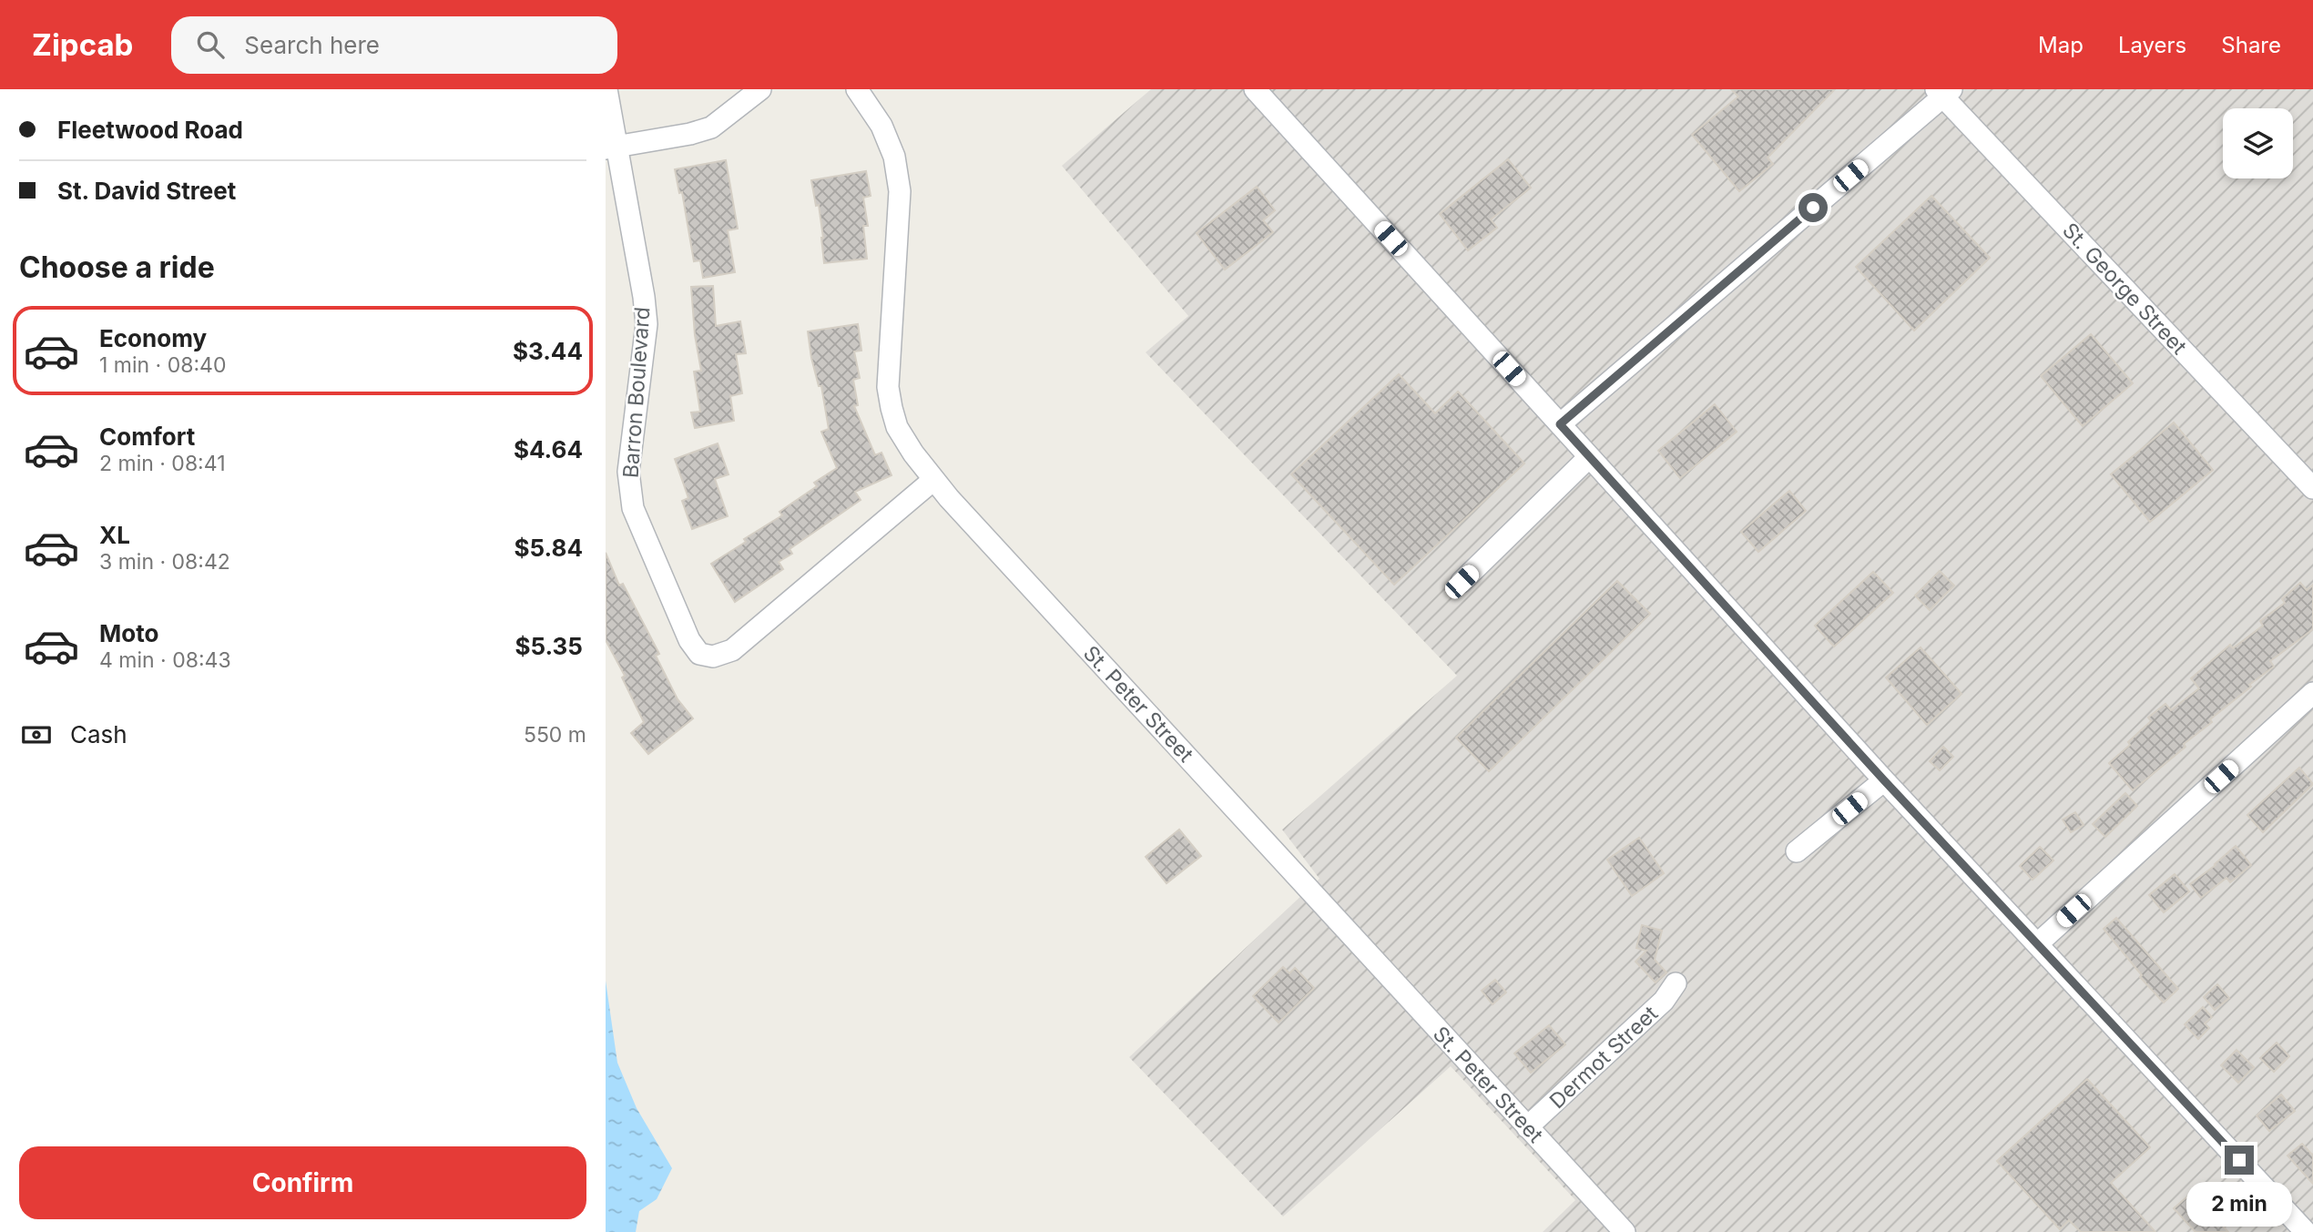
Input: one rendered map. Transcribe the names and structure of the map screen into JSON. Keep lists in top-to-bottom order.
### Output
{
  "streets": {
    "street": [
      "St. George Street",
      "Barron Boulevard",
      "St. Peter Street",
      "Dermot Street"
    ]
  },
  "crossings": [
    ["Barron Boulevard", "St. Peter Street"],
    ["St. Peter Street", "Dermot Street"]
  ],
  "page": {
    "header": "Zipcab",
    "search": "Search here",
    "nav": ["Map", "Layers", "Share"],
    "banner": ["Fleetwood Road", "St. David Street"],
    "heading": "Choose a ride",
    "list": [
      {
        "name": "Economy",
        "note": "1 min · 08:40",
        "value": "$3.44"
      },
      {
        "name": "Comfort",
        "note": "2 min · 08:41",
        "value": "$4.64"
      },
      {
        "name": "XL",
        "note": "3 min · 08:42",
        "value": "$5.84"
      },
      {
        "name": "Moto",
        "note": "4 min · 08:43",
        "value": "$5.35"
      }
    ],
    "pay": ["Cash", "550 m"],
    "buttons": "Confirm",
    "bubble": "2 min"
  }
}
